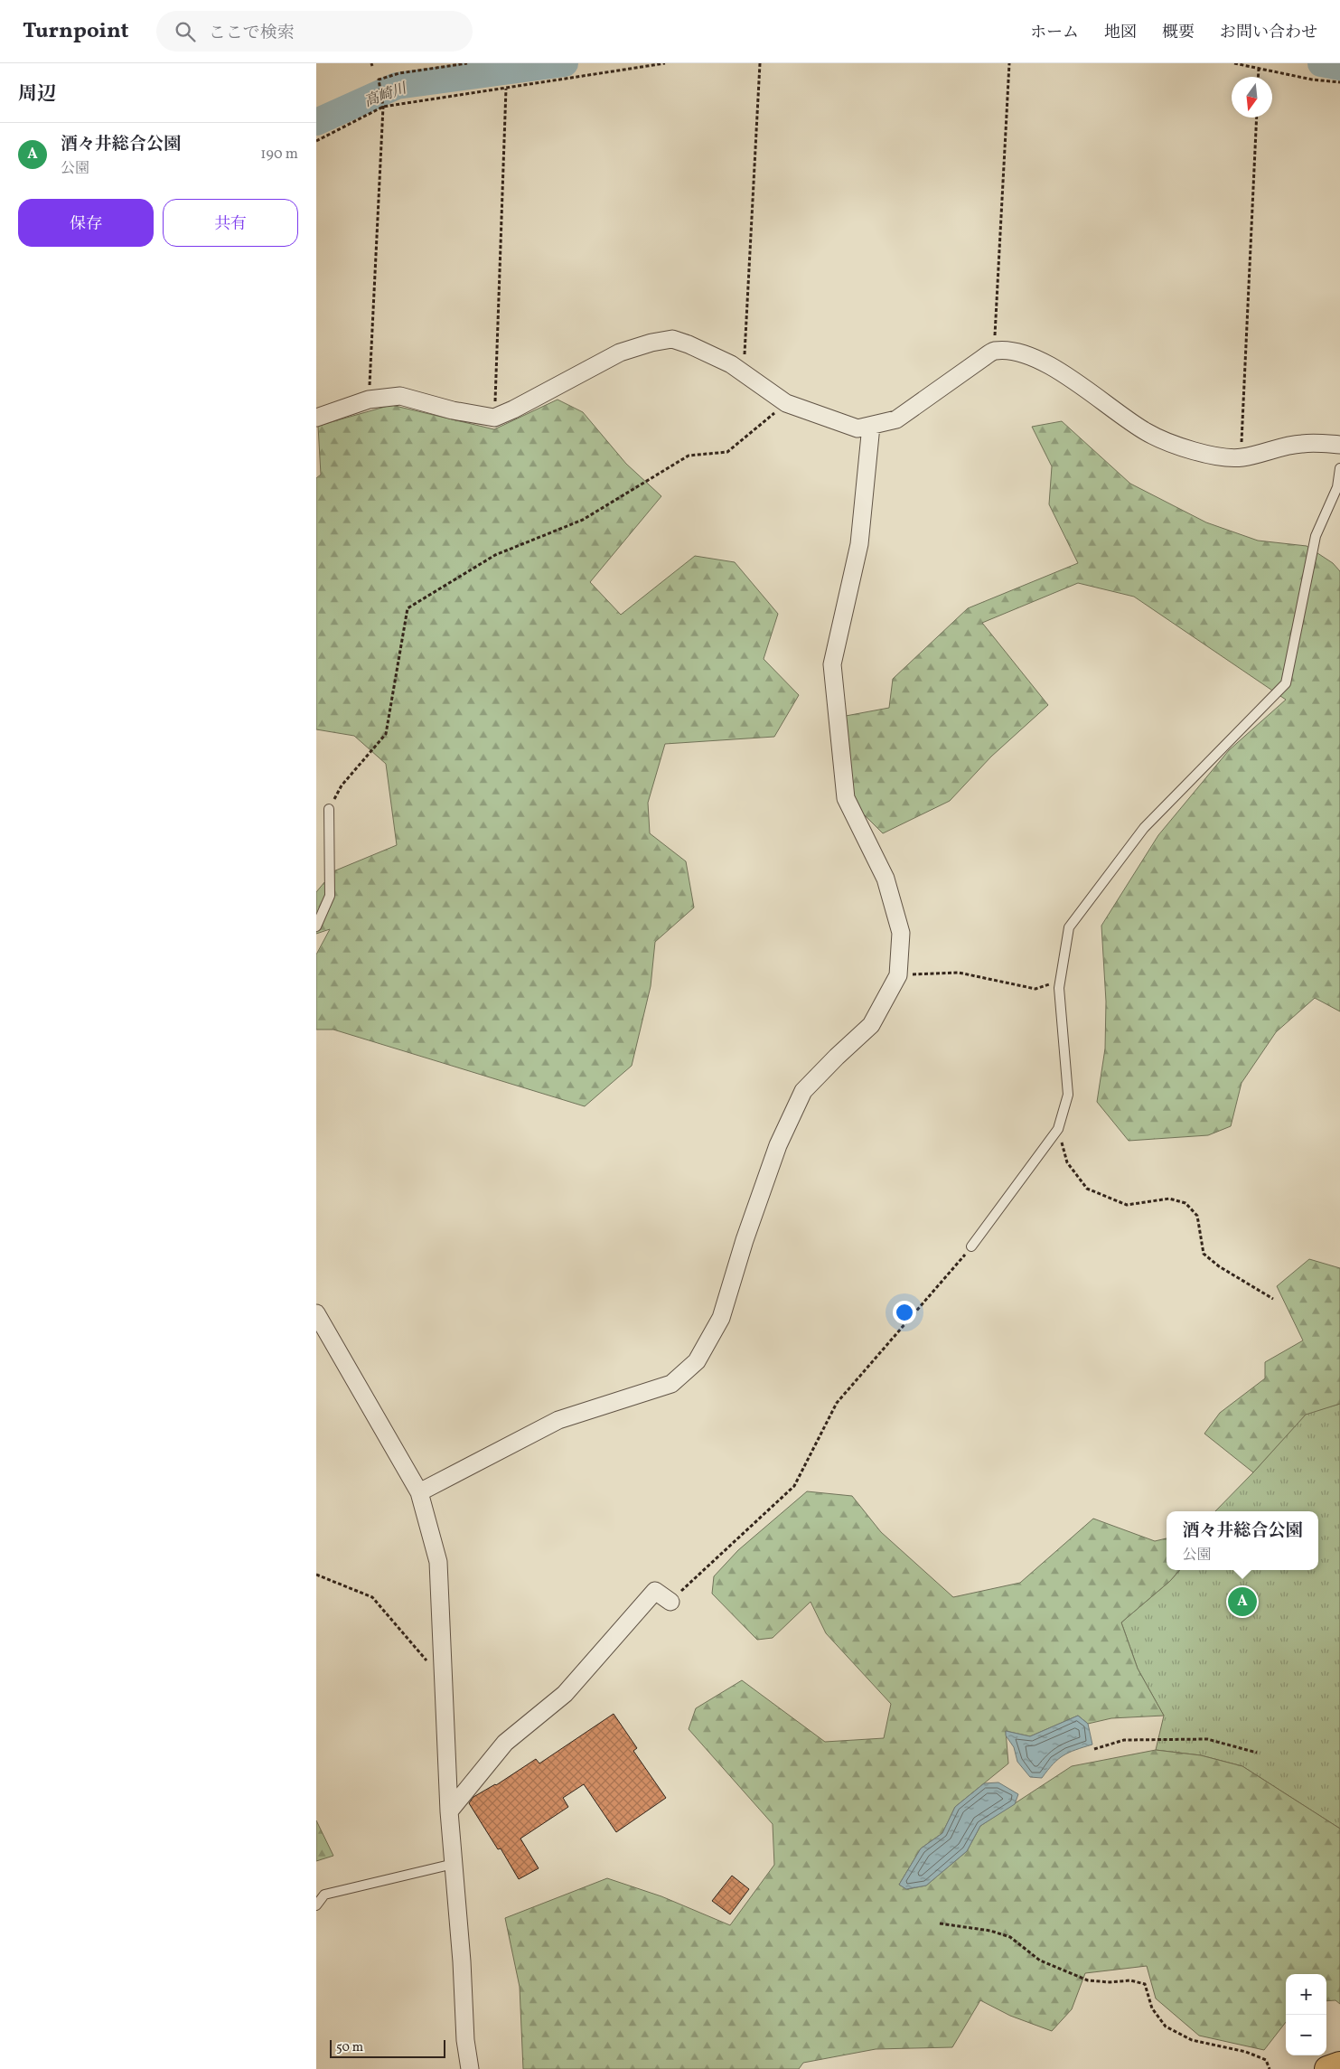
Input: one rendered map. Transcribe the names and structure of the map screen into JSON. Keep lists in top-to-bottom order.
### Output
{
  "water": ["高崎川"],
  "scale_bar": "50 m",
  "north": "bottom",
  "page": {
    "header": "Turnpoint",
    "search": "ここで検索",
    "nav": [
      "ホーム",
      "地図",
      "概要",
      "お問い合わせ"
    ],
    "heading": "周辺",
    "list": [
      {
        "mark": "A",
        "name": "酒々井総合公園",
        "note": "公園",
        "value": "190 m"
      }
    ],
    "buttons": ["保存", "共有"],
    "popup": ["酒々井総合公園", "公園"],
    "pins": "A",
    "map_buttons": ["+", "−"],
    "scale": "50 m"
  }
}
